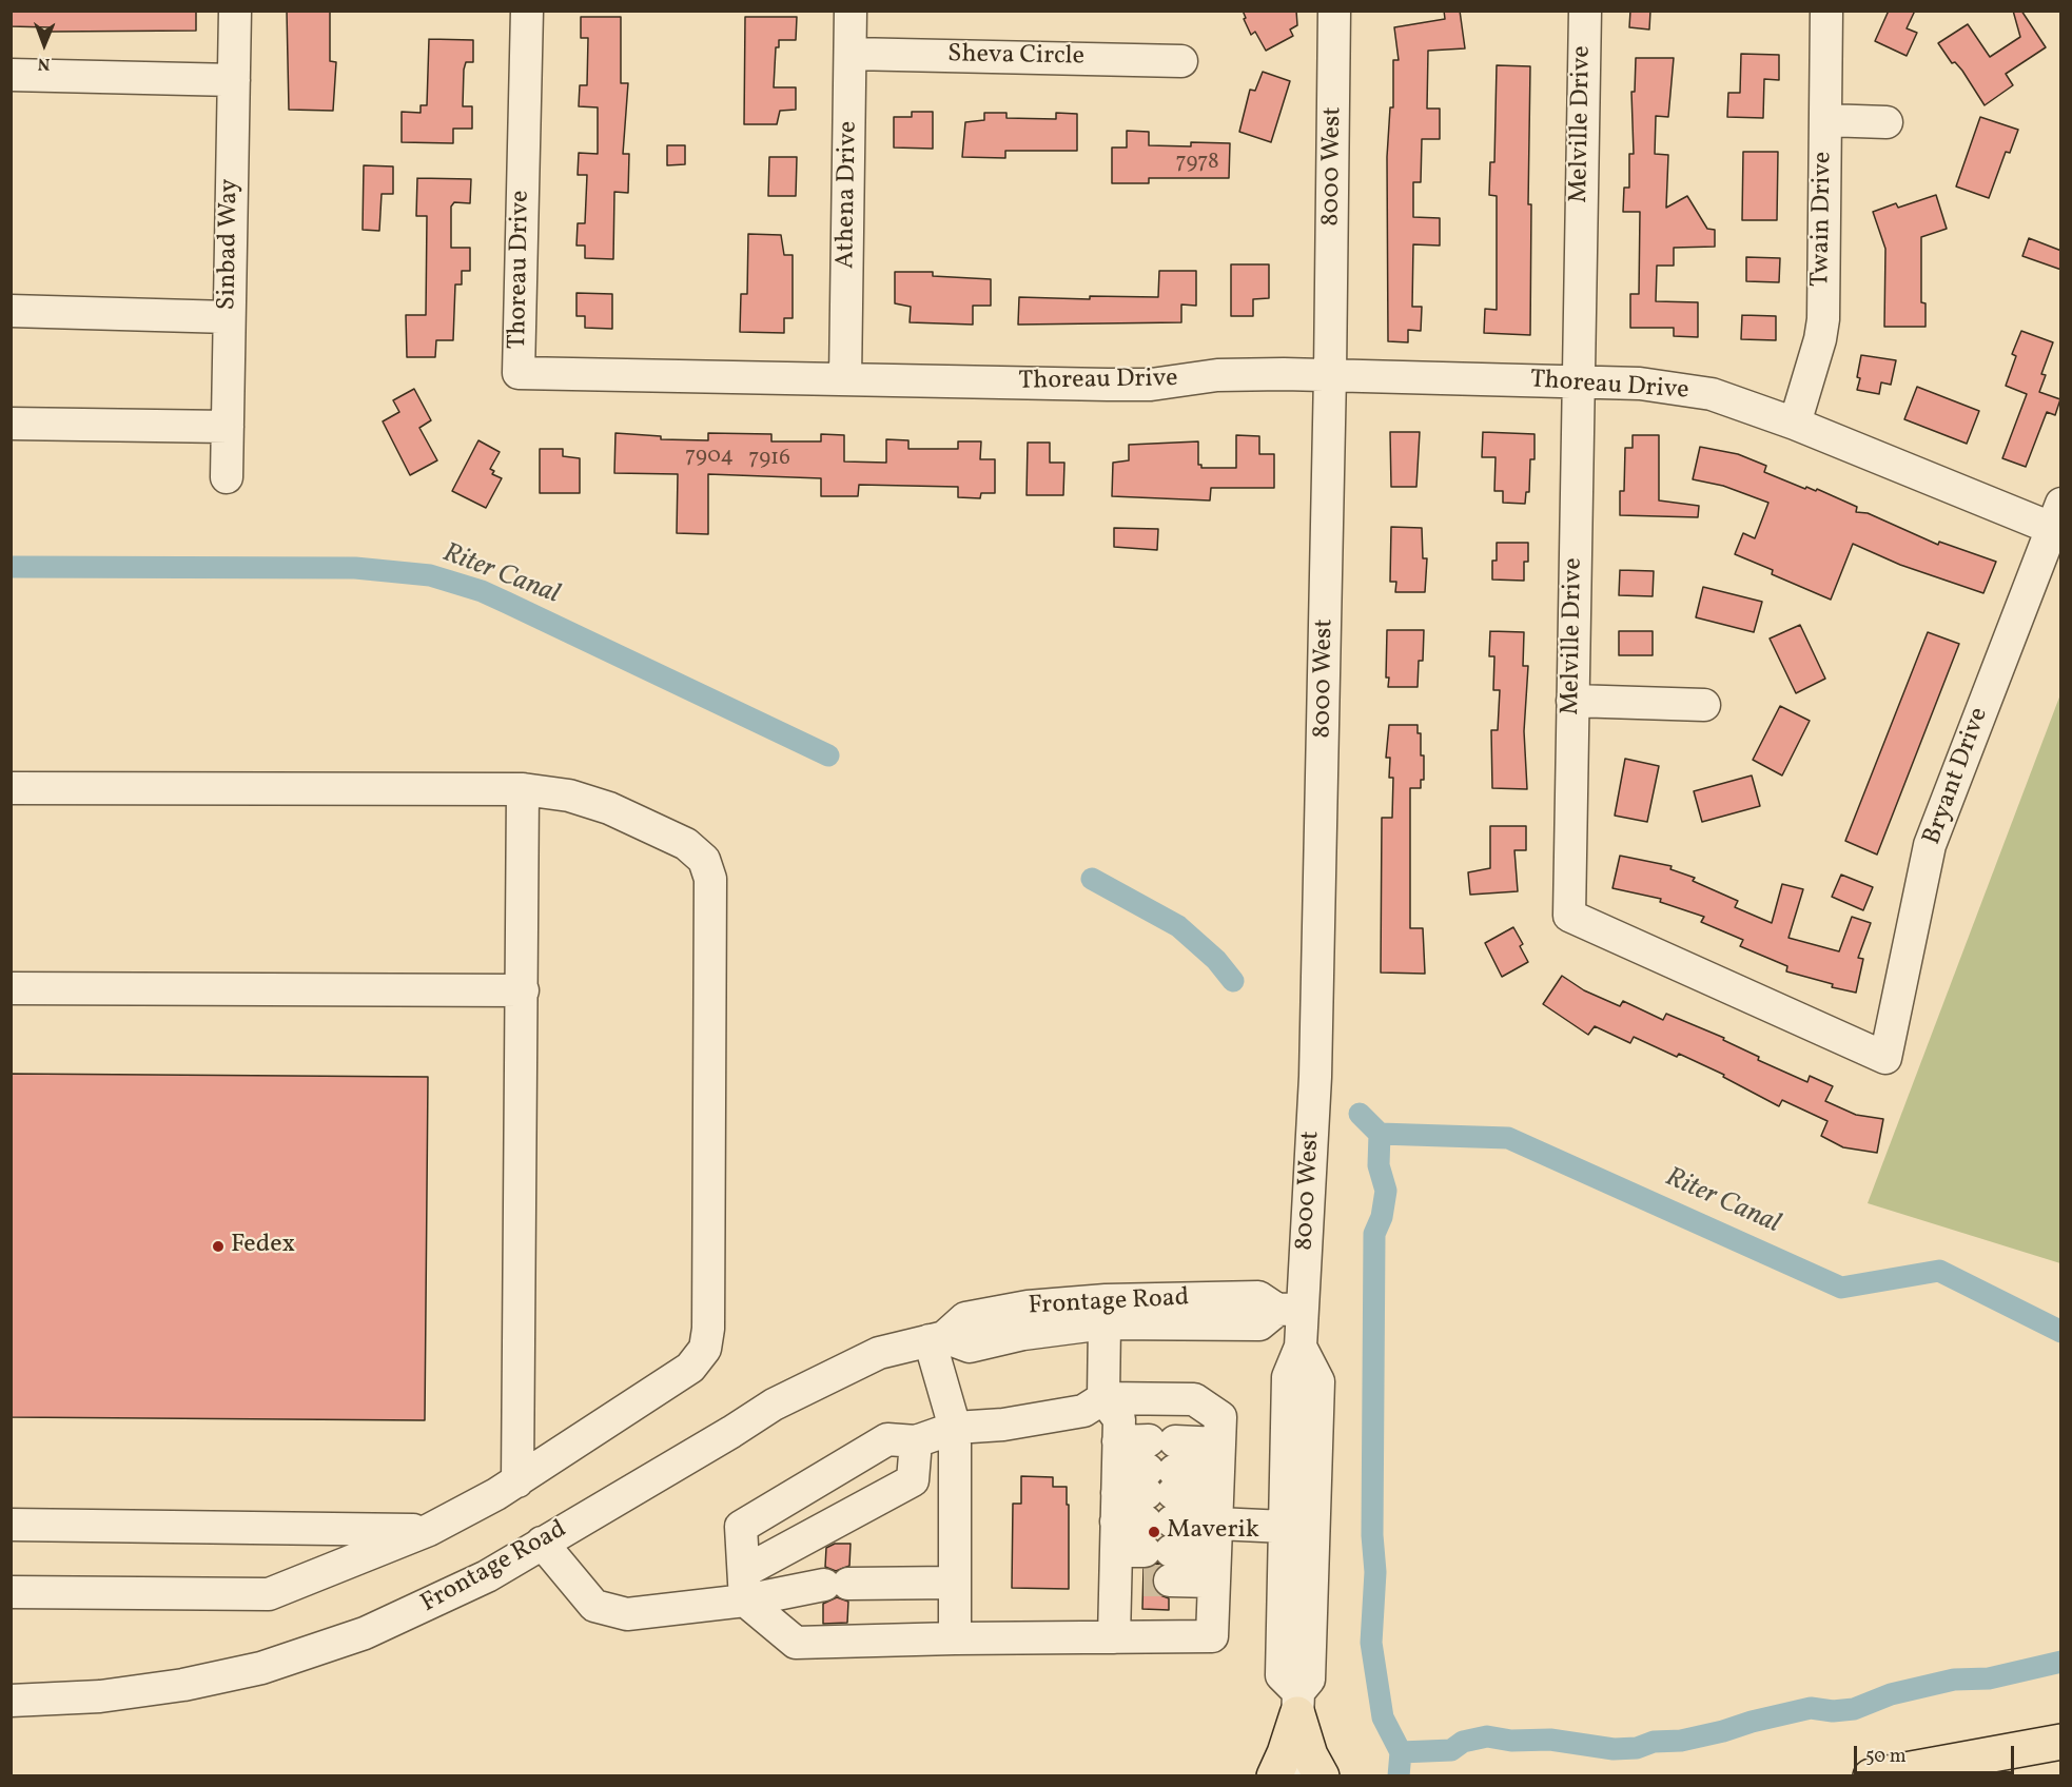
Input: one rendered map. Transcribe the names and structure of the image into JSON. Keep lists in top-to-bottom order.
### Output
{
  "streets": {
    "street": [
      "Sheva Circle",
      "Melville Drive",
      "8000 West",
      "Athena Drive",
      "Twain Drive",
      "Sinbad Way",
      "Thoreau Drive",
      "Bryant Drive",
      "Frontage Road"
    ]
  },
  "crossings": [
    ["Sheva Circle", "Athena Drive"],
    ["Melville Drive", "Thoreau Drive"],
    ["Melville Drive", "Bryant Drive"],
    ["8000 West", "Thoreau Drive"],
    ["8000 West", "Frontage Road"],
    ["Athena Drive", "Thoreau Drive"],
    ["Twain Drive", "Thoreau Drive"],
    ["Thoreau Drive", "Bryant Drive"]
  ],
  "water": ["Riter Canal"],
  "places": ["Fedex", "Maverik"],
  "house_numbers": ["7978", "7904", "7916"],
  "scale_bar": "50 m",
  "north": "bottom"
}
